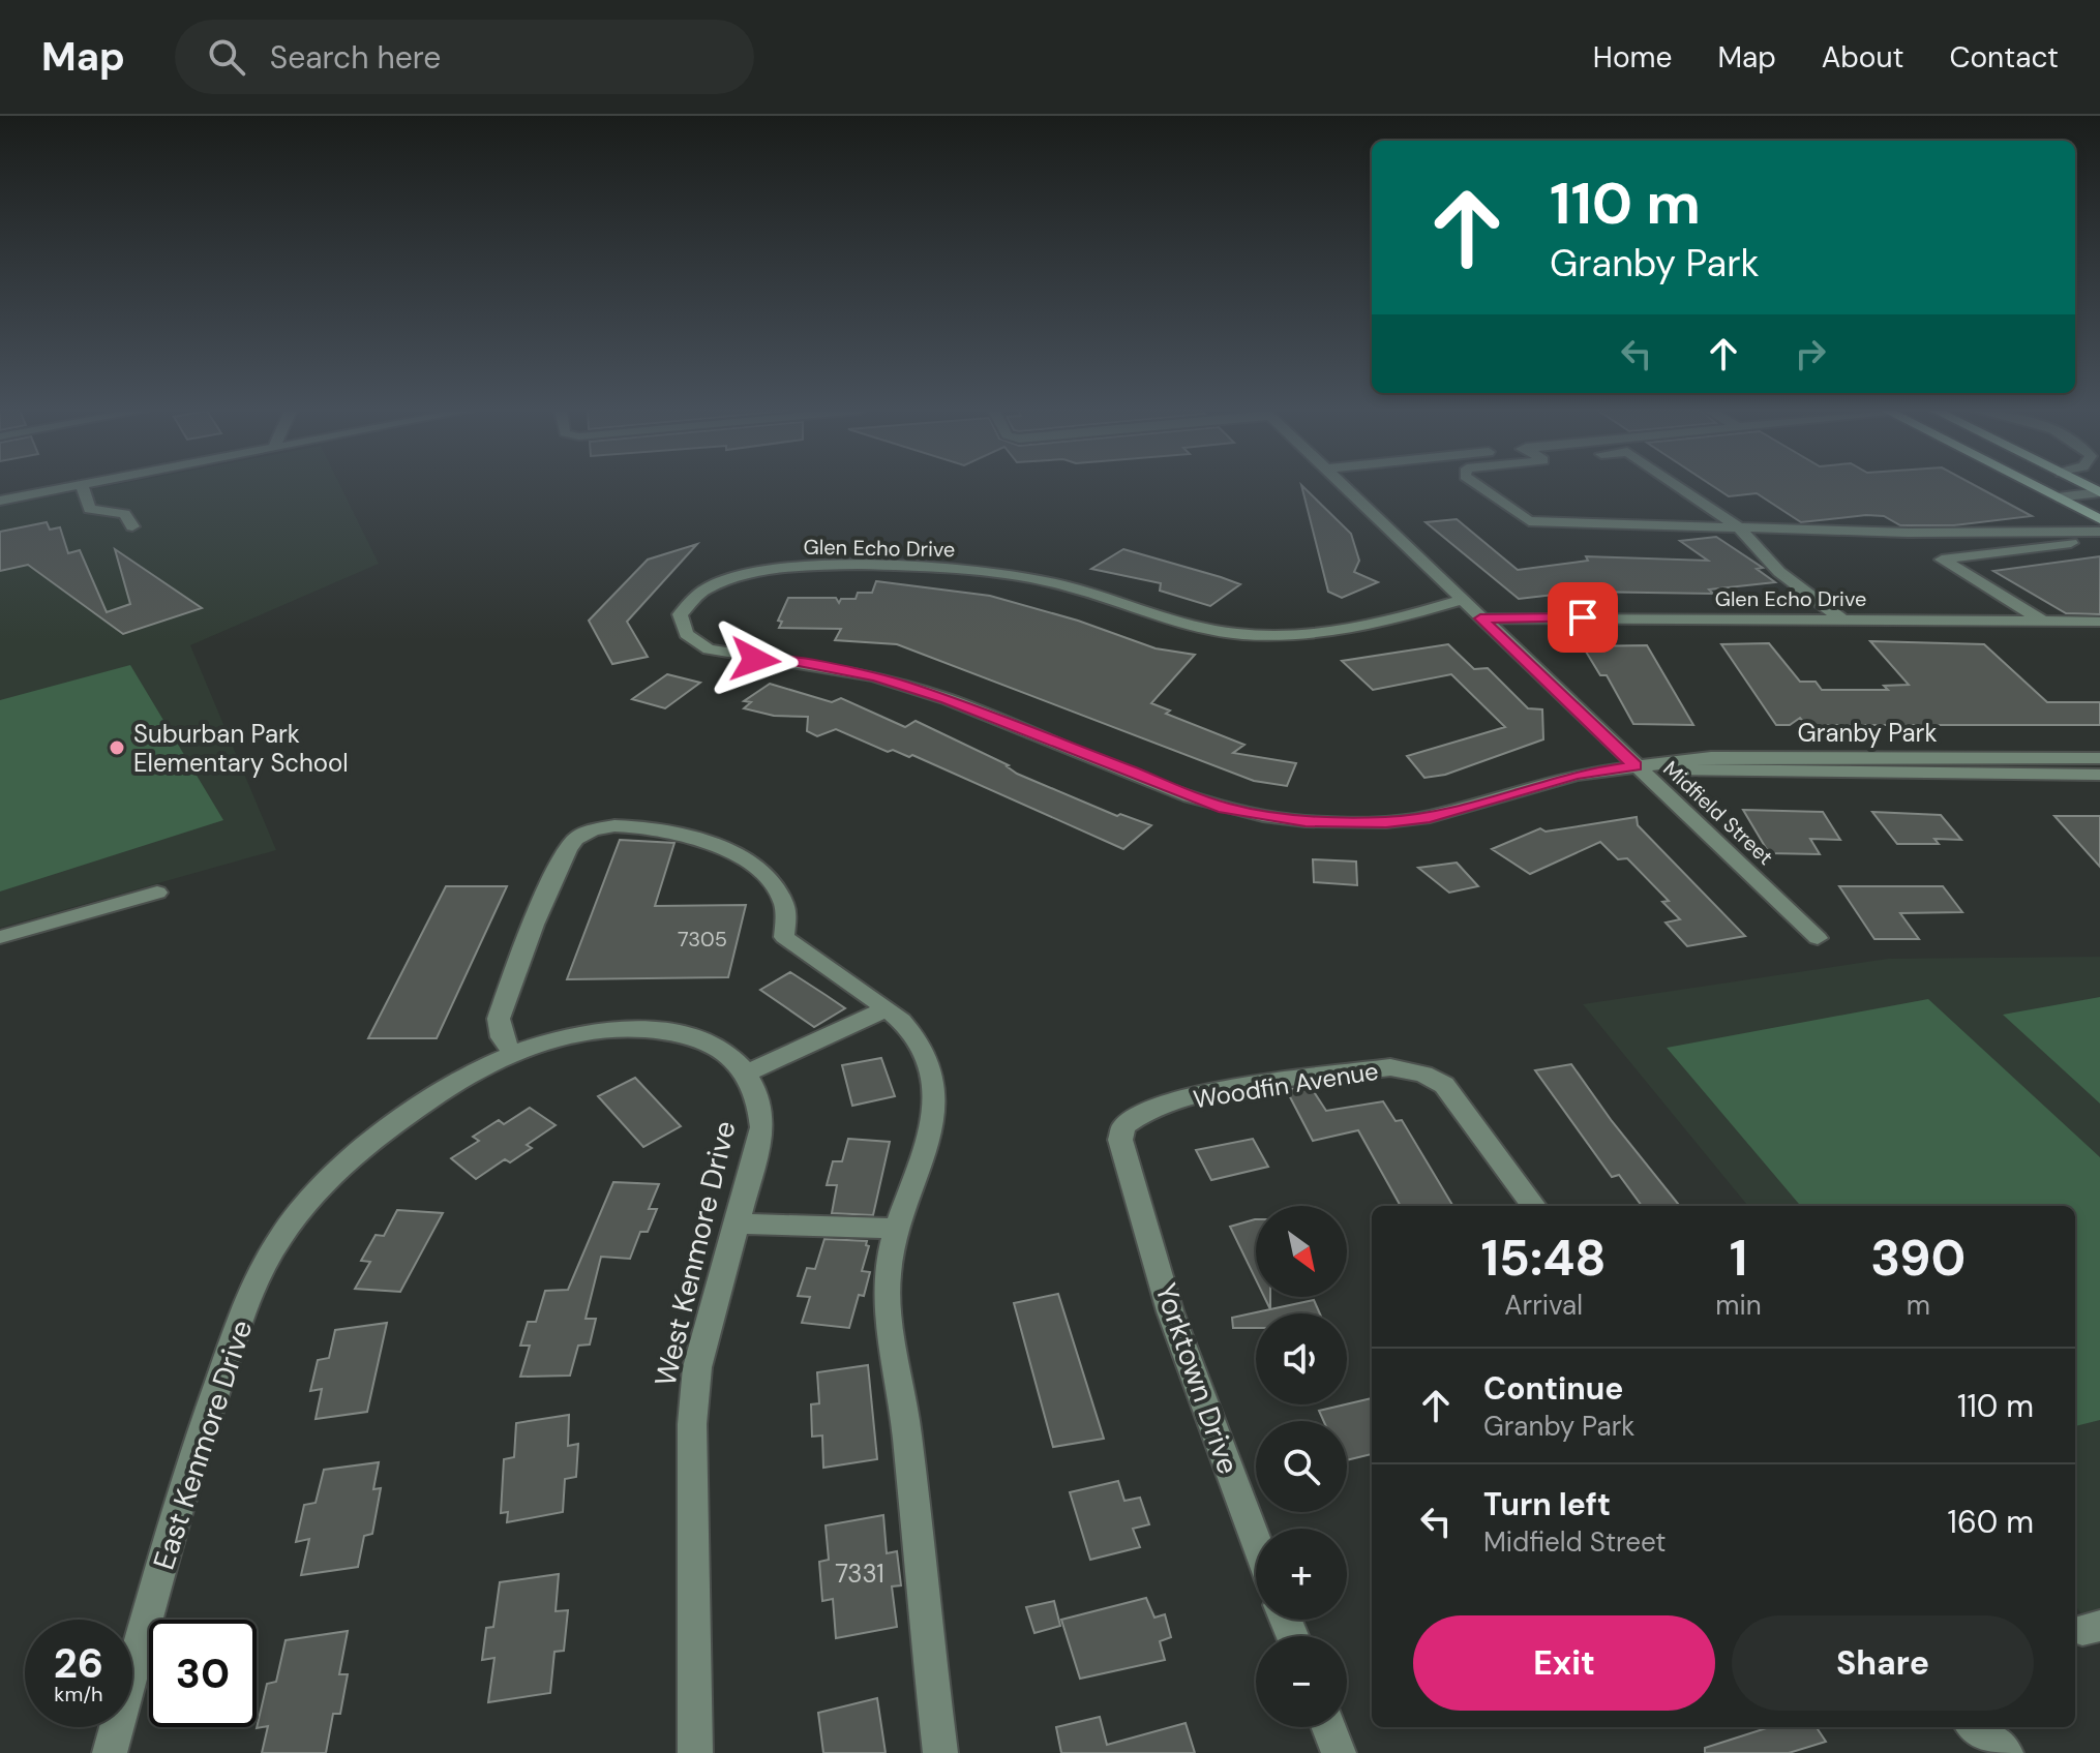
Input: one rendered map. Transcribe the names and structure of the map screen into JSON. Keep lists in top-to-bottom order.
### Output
{
  "streets": {
    "street": [
      "Glen Echo Drive",
      "Granby Park",
      "Midfield Street",
      "Woodfin Avenue",
      "West Kenmore Drive",
      "Yorktown Drive",
      "East Kenmore Drive"
    ]
  },
  "crossings": [
    ["Glen Echo Drive", "Granby Park"],
    ["Glen Echo Drive", "Midfield Street"],
    ["Granby Park", "Midfield Street"],
    ["Woodfin Avenue", "Yorktown Drive"],
    ["West Kenmore Drive", "East Kenmore Drive"]
  ],
  "places": ["Suburban Park Elementary School"],
  "house_numbers": ["7305", "7331"],
  "north": "bottom right",
  "page": {
    "header": "Map",
    "search": "Search here",
    "nav": [
      "Home",
      "Map",
      "About",
      "Contact"
    ],
    "turn": ["110 m", "Granby Park"],
    "map_buttons": ["+", "−"],
    "eta": [
      "15:48",
      "Arrival",
      "1",
      "min",
      "390",
      "m"
    ],
    "list": [
      {
        "name": "Continue",
        "note": "Granby Park",
        "value": "110 m"
      },
      {
        "name": "Turn left",
        "note": "Midfield Street",
        "value": "160 m"
      }
    ],
    "buttons": ["Exit", "Share"],
    "speed": "26 km/h",
    "limit": "30"
  }
}
